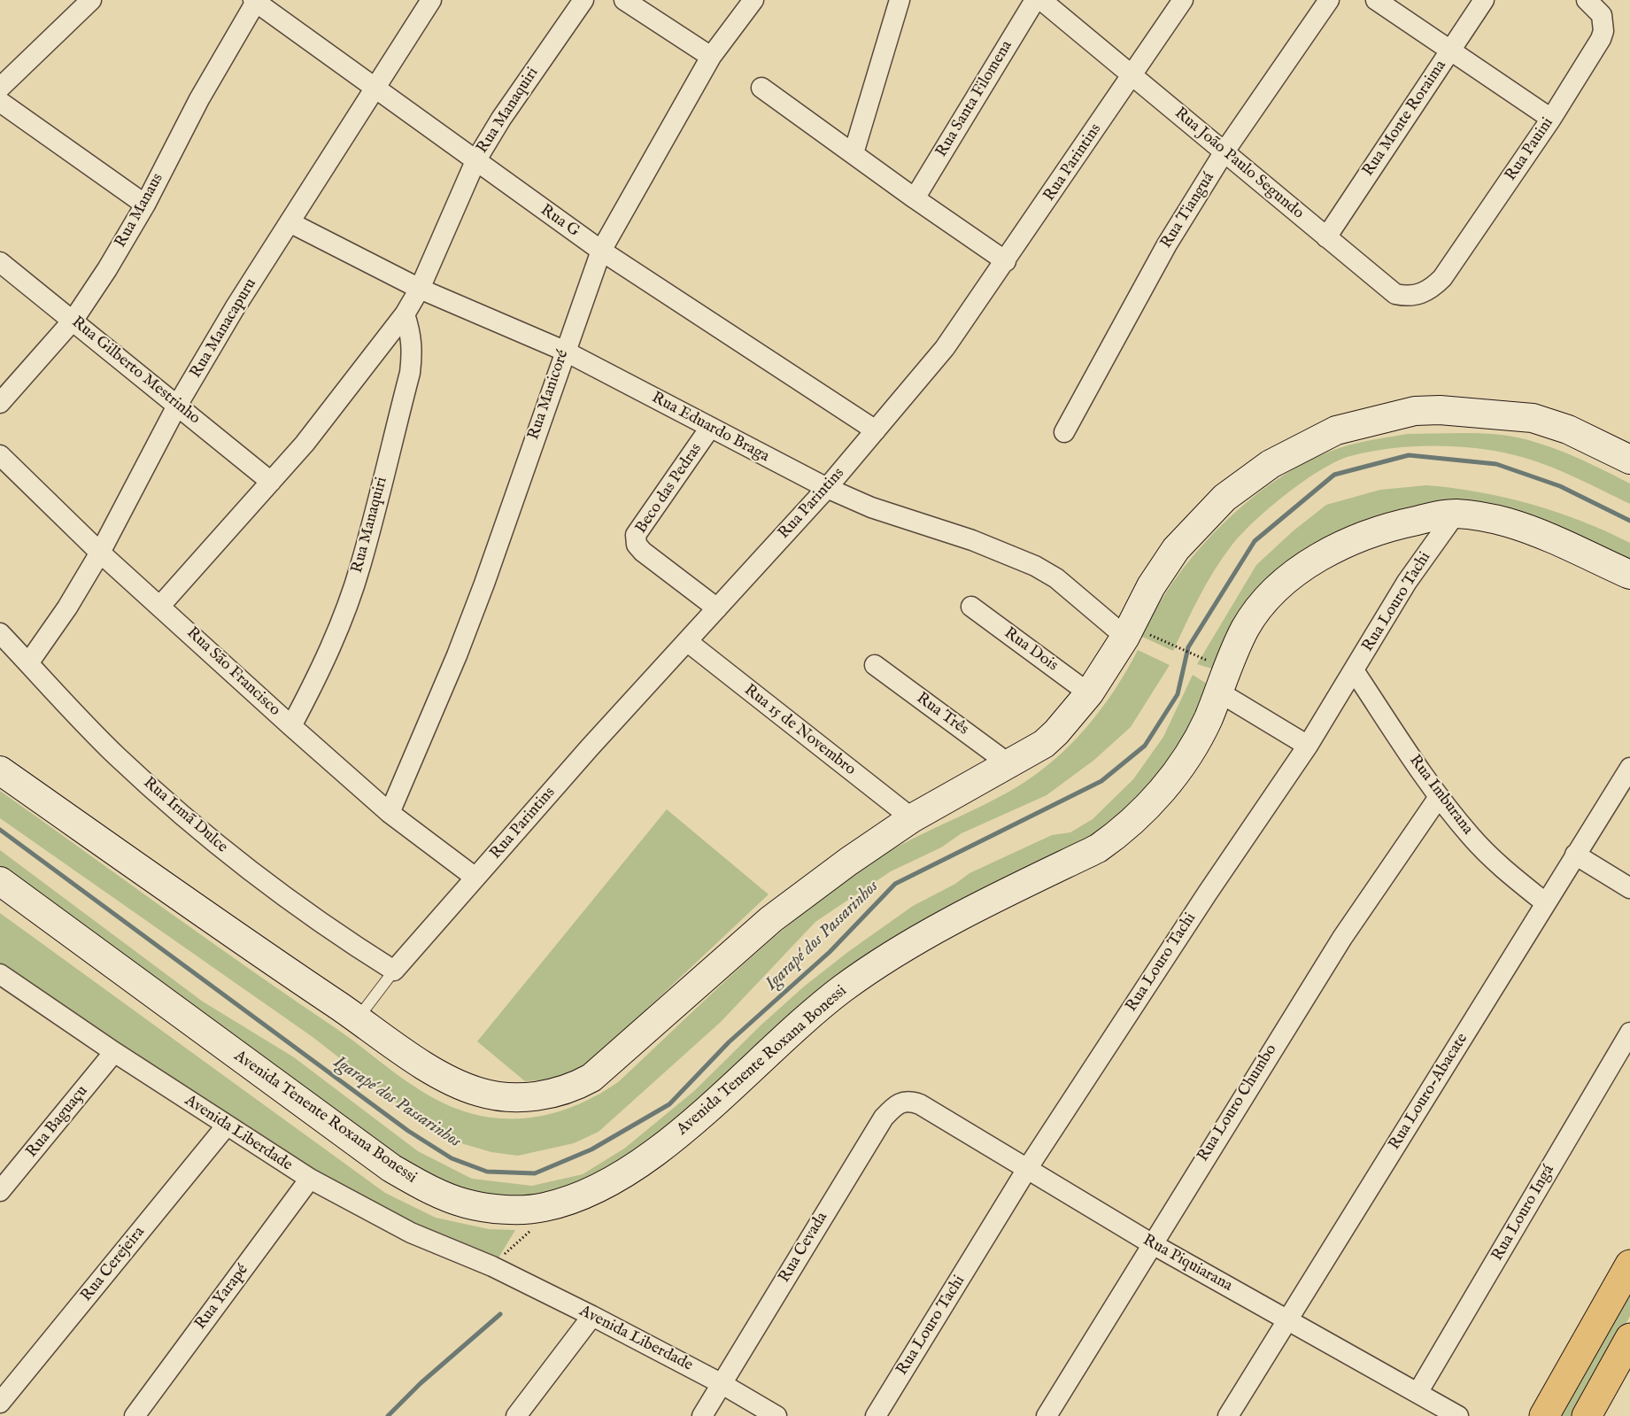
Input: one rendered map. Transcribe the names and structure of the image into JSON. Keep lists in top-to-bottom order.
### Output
{
  "streets": {
    "street": [
      "Rua Santa Filomena",
      "Rua Manaquiri",
      "Rua Monte Roraima",
      "Rua Pauini",
      "Rua Parintins",
      "Rua João Paulo Segundo",
      "Rua Manaus",
      "Rua Tianguá",
      "Rua G",
      "Rua Manacapuru",
      "Rua Gilberto Mestrinho",
      "Rua Manicoré",
      "Rua Eduardo Braga",
      "Beco das Pedras",
      "Rua Louro Tachi",
      "Rua Dois",
      "Rua São Francisco",
      "Rua Três",
      "Rua 15 de Novembro",
      "Rua Imburana",
      "Rua Irmã Dulce",
      "Avenida Tenente Roxana Bonessi",
      "Rua Louro-Abacate",
      "Rua Louro Chumbo",
      "Rua Baguaçu",
      "Avenida Liberdade",
      "Rua Louro Ingá",
      "Rua Cevada",
      "Rua Piquiarana",
      "Rua Cerejeira",
      "Rua Yarapé"
    ]
  },
  "crossings": [
    ["Rua Manaquiri", "Rua G"],
    ["Rua Manaquiri", "Rua Gilberto Mestrinho"],
    ["Rua Manaquiri", "Rua Eduardo Braga"],
    ["Rua Manaquiri", "Rua São Francisco"],
    ["Rua Monte Roraima", "Rua João Paulo Segundo"],
    ["Rua Pauini", "Rua João Paulo Segundo"],
    ["Rua Parintins", "Rua João Paulo Segundo"],
    ["Rua Parintins", "Rua G"],
    ["Rua Parintins", "Rua Eduardo Braga"],
    ["Rua Parintins", "Beco das Pedras"],
    ["Rua Parintins", "Rua São Francisco"],
    ["Rua Parintins", "Rua 15 de Novembro"],
    ["Rua Parintins", "Rua Irmã Dulce"],
    ["Rua João Paulo Segundo", "Rua Tianguá"],
    ["Rua Manaus", "Rua G"],
    ["Rua Manaus", "Rua Gilberto Mestrinho"],
    ["Rua G", "Rua Manacapuru"],
    ["Rua G", "Rua Manicoré"],
    ["Rua Manacapuru", "Rua Gilberto Mestrinho"],
    ["Rua Manacapuru", "Rua Eduardo Braga"],
    ["Rua Manacapuru", "Rua São Francisco"],
    ["Rua Manacapuru", "Rua Irmã Dulce"],
    ["Rua Manicoré", "Rua Eduardo Braga"],
    ["Rua Manicoré", "Rua São Francisco"],
    ["Rua Eduardo Braga", "Beco das Pedras"],
    ["Rua Louro Tachi", "Rua Imburana"],
    ["Rua Louro Tachi", "Avenida Tenente Roxana Bonessi"],
    ["Rua Louro Tachi", "Rua Piquiarana"],
    ["Rua Imburana", "Rua Louro-Abacate"],
    ["Rua Imburana", "Rua Louro Chumbo"],
    ["Rua Louro-Abacate", "Rua Piquiarana"],
    ["Rua Louro Chumbo", "Rua Piquiarana"],
    ["Rua Baguaçu", "Avenida Liberdade"],
    ["Avenida Liberdade", "Rua Cevada"],
    ["Avenida Liberdade", "Rua Cerejeira"],
    ["Avenida Liberdade", "Rua Yarapé"],
    ["Rua Louro Ingá", "Rua Piquiarana"],
    ["Rua Cevada", "Rua Piquiarana"]
  ],
  "water": ["Igarapé dos Passarinhos"]
}
